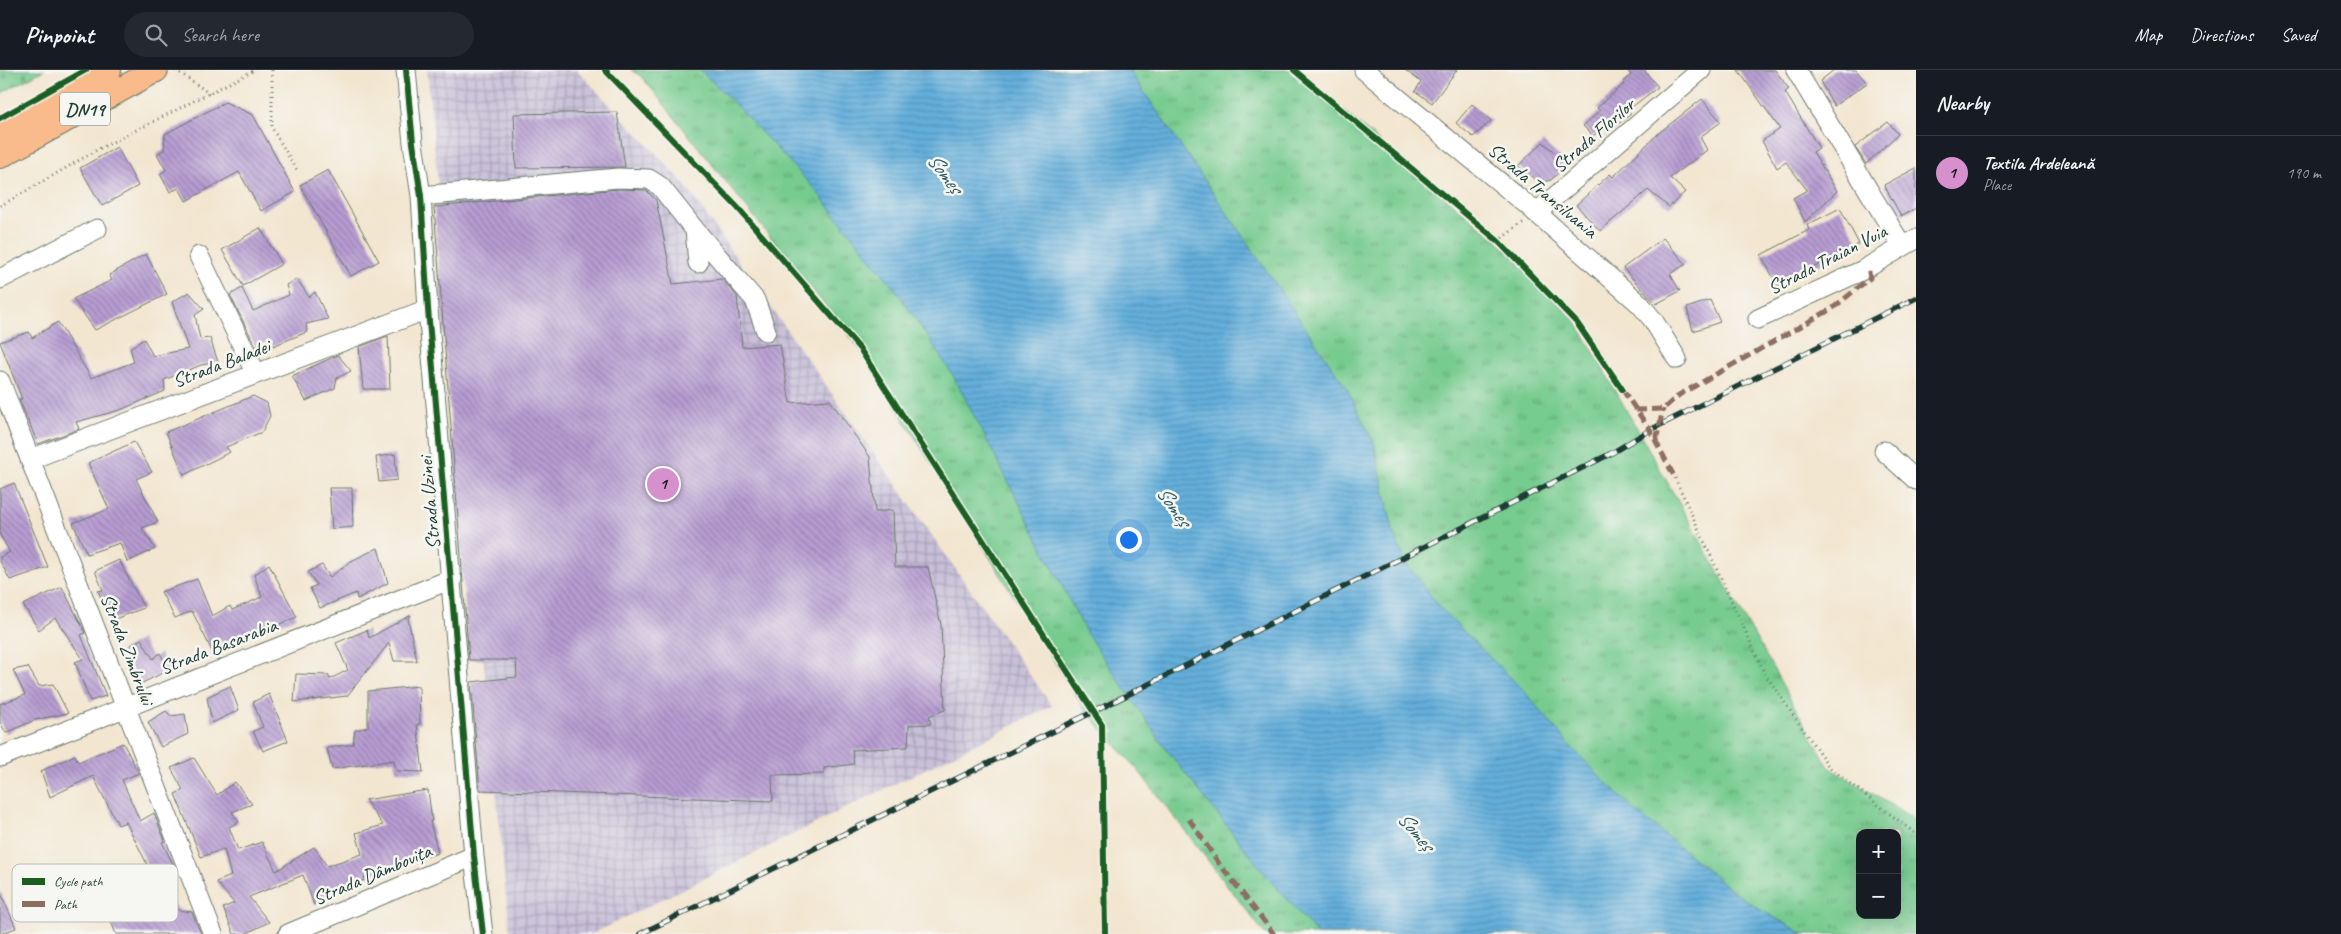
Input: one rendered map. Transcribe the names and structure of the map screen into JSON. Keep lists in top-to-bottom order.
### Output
{
  "streets": {
    "main road": ["DN19"],
    "street": [
      "Strada Florilor",
      "Strada Transilvania",
      "Strada Traian Vuia",
      "Strada Baladei",
      "Strada Uzinei",
      "Strada Basarabia",
      "Strada Zimbrului",
      "Strada Dâmbovița"
    ]
  },
  "crossings": [
    ["Strada Florilor", "Strada Transilvania"],
    ["Strada Baladei", "Strada Uzinei"],
    ["Strada Baladei", "Strada Zimbrului"],
    ["Strada Uzinei", "Strada Basarabia"],
    ["Strada Uzinei", "Strada Dâmbovița"],
    ["Strada Basarabia", "Strada Zimbrului"]
  ],
  "water": ["Someș"],
  "legend": ["Cycle path", "Path"],
  "page": {
    "header": "Pinpoint",
    "search": "Search here",
    "nav": ["Map", "Directions", "Saved"],
    "heading": "Nearby",
    "list": [
      {
        "mark": "1",
        "name": "Textila Ardeleană",
        "note": "Place",
        "value": "190 m"
      }
    ],
    "pins": "1",
    "map_buttons": ["+", "−"]
  }
}
